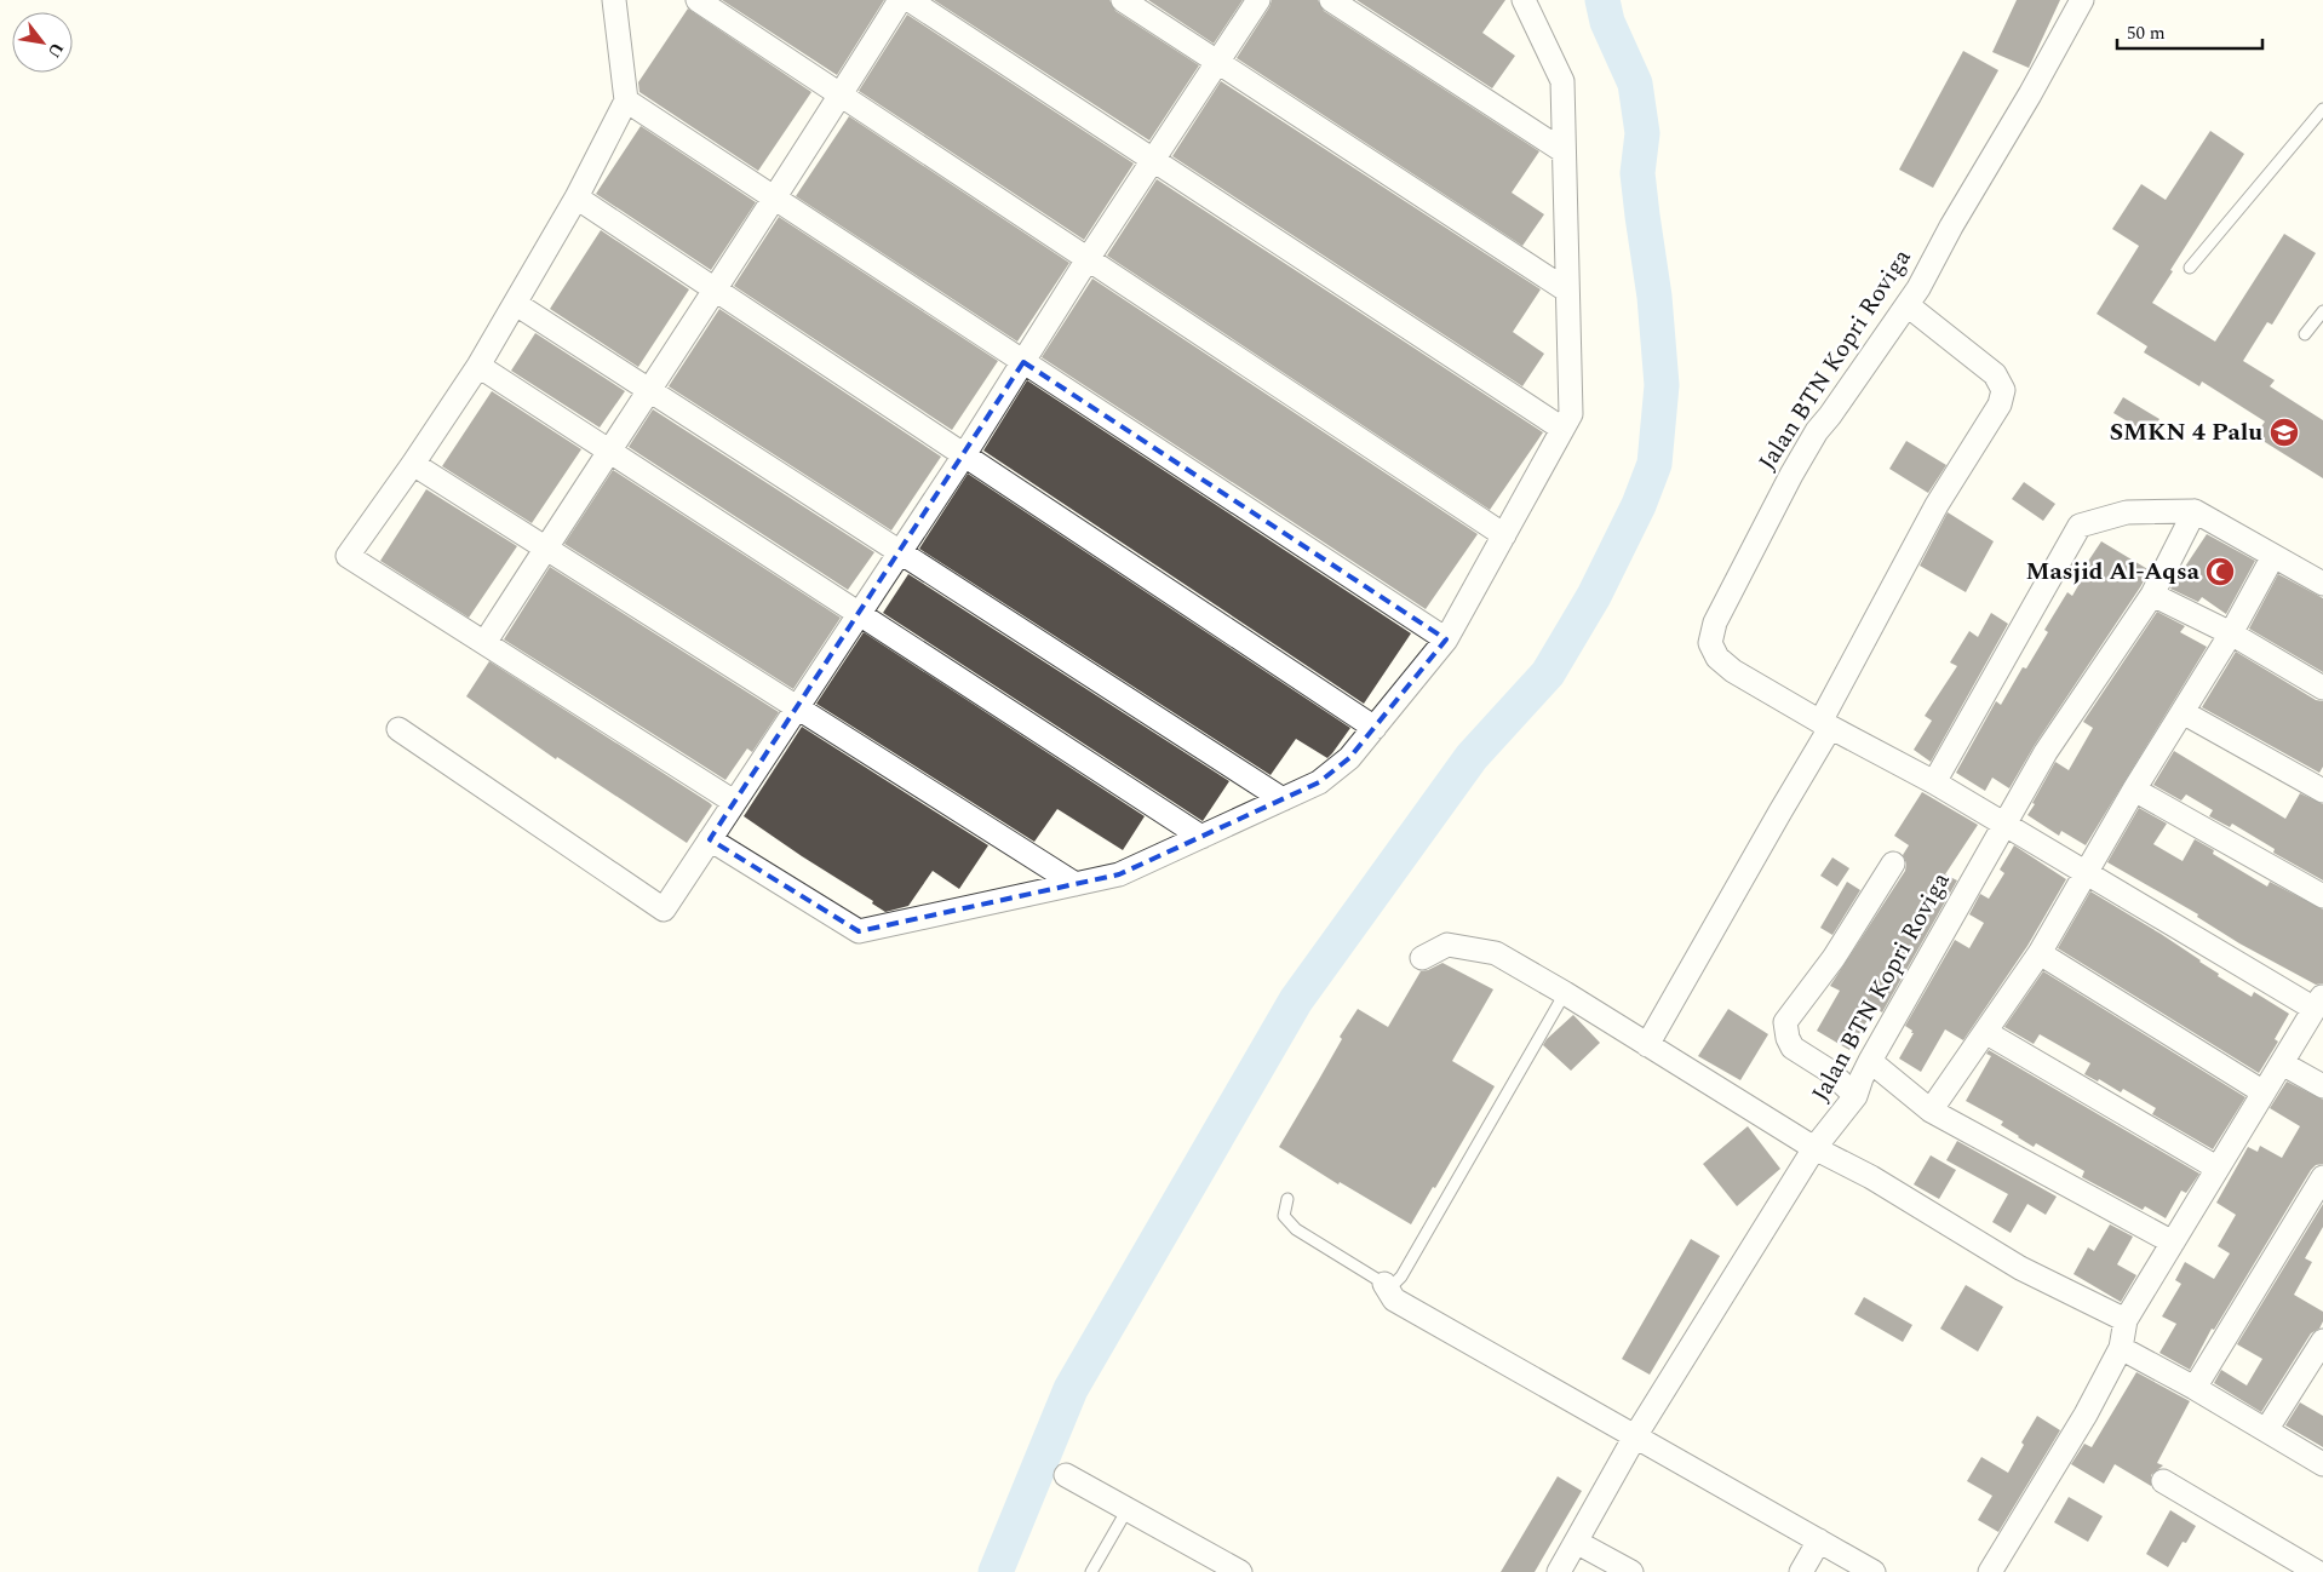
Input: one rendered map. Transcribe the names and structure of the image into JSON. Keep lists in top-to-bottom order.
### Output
{
  "streets": {
    "street": ["Jalan BTN Kopri Roviga"]
  },
  "places": {
    "school or university": ["SMKN 4 Palu"],
    "mosque": ["Masjid Al-Aqsa"]
  },
  "scale_bar": "50 m",
  "north": "bottom right"
}
